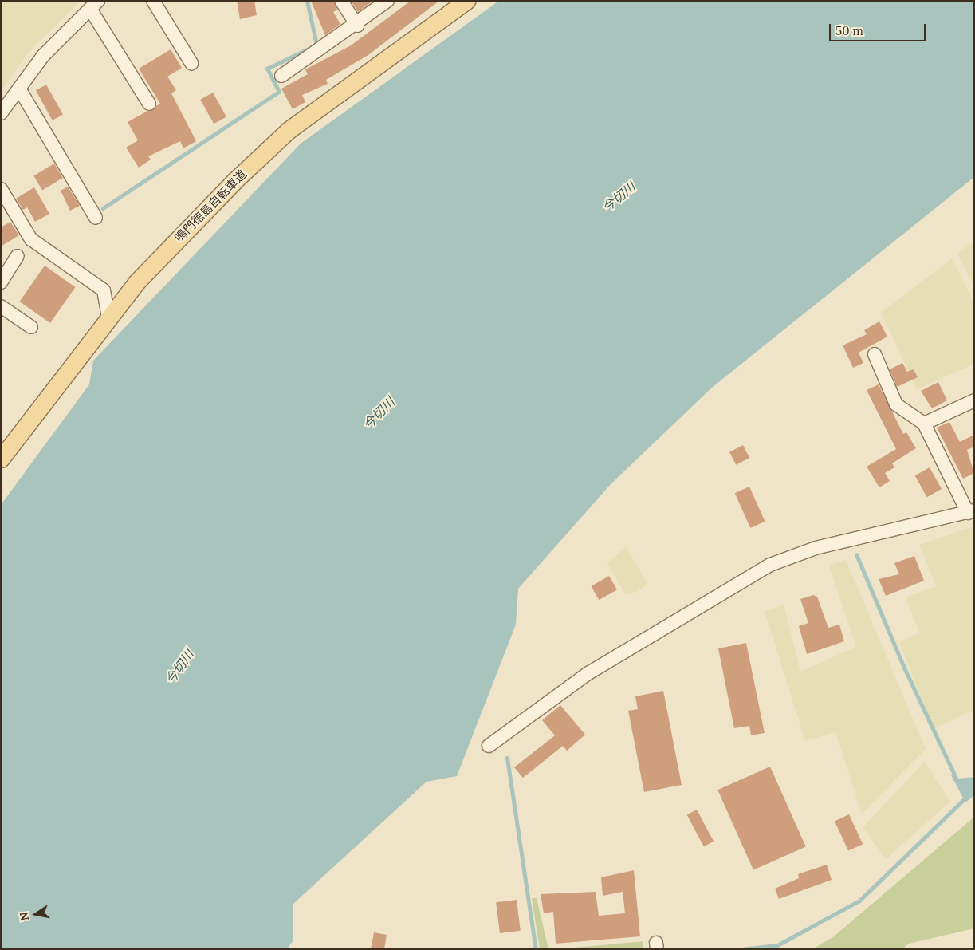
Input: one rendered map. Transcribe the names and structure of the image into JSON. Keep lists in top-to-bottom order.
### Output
{
  "streets": {
    "main road": ["鳴門徳島自転車道"]
  },
  "water": ["今切川"],
  "scale_bar": "50 m",
  "north": "left"
}
